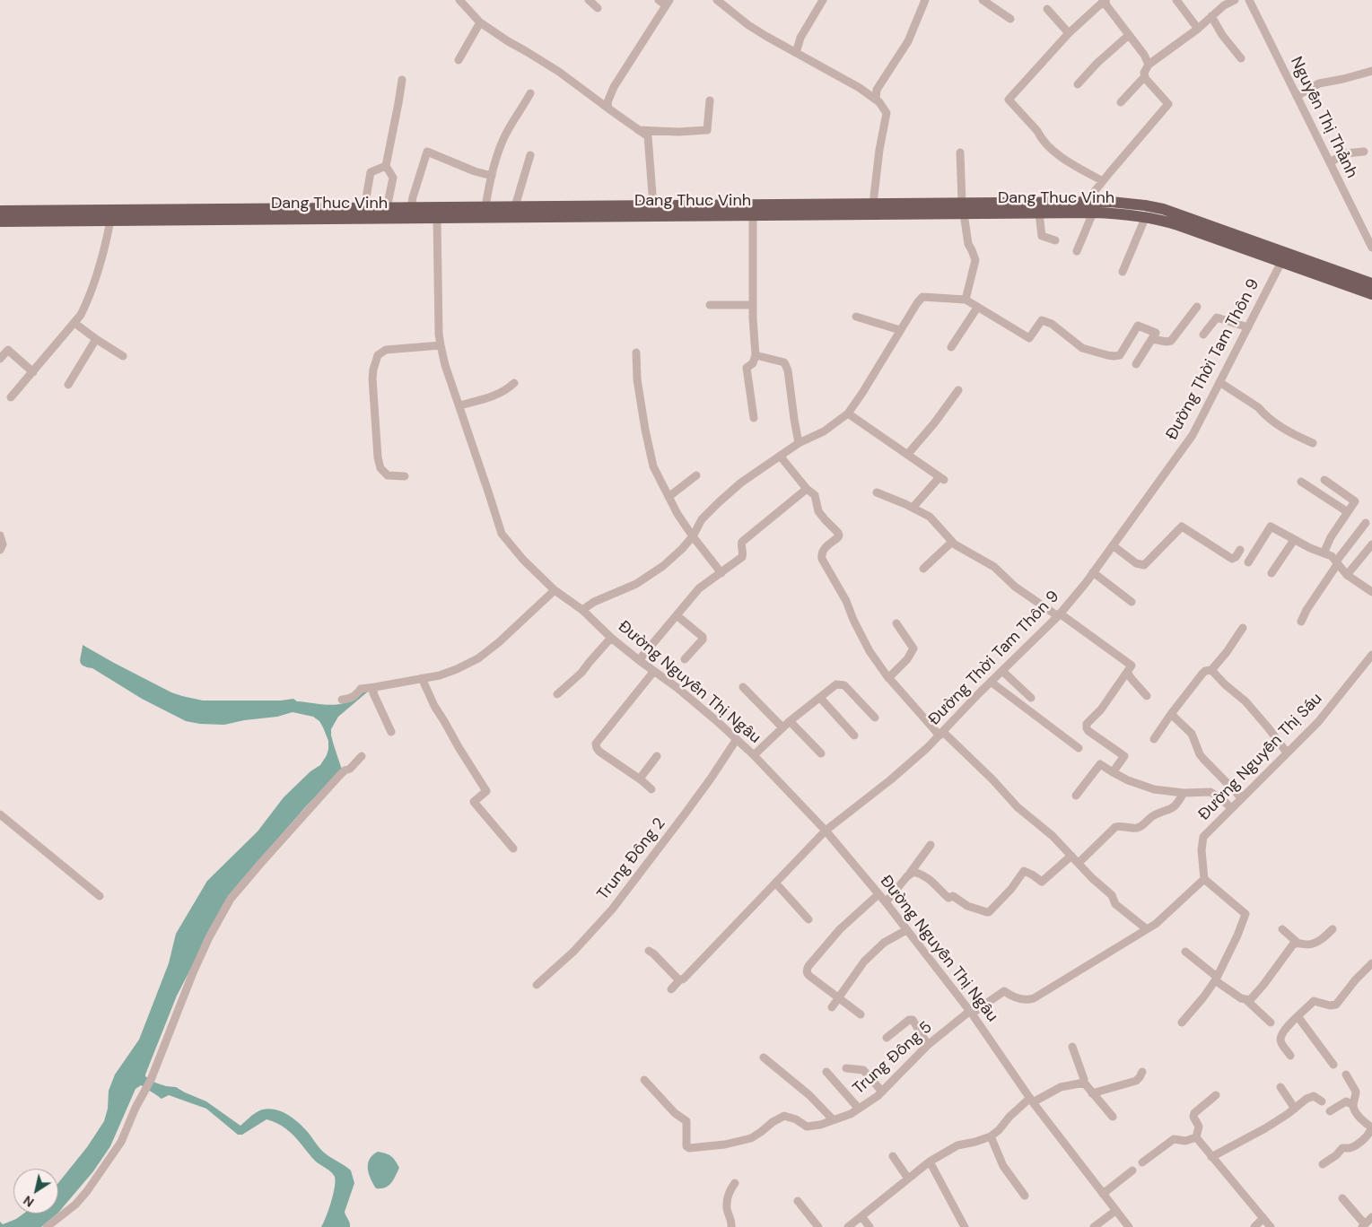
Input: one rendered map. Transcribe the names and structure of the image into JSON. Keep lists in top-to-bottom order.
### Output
{
  "streets": {
    "main road": ["Dang Thuc Vinh"],
    "street": [
      "Nguyễn Thị Thảnh",
      "Đường Thời Tam Thôn 9",
      "Đường Nguyễn Thị Ngâu",
      "Đường Nguyễn Thị Sáu",
      "Trung Đông 2",
      "Trung Đông 5"
    ]
  },
  "crossings": [
    ["Dang Thuc Vinh", "Đường Thời Tam Thôn 9"],
    ["Dang Thuc Vinh", "Đường Nguyễn Thị Ngâu"],
    ["Đường Thời Tam Thôn 9", "Đường Nguyễn Thị Ngâu"],
    ["Đường Nguyễn Thị Ngâu", "Trung Đông 2"],
    ["Đường Nguyễn Thị Ngâu", "Trung Đông 5"]
  ],
  "north": "bottom left"
}
